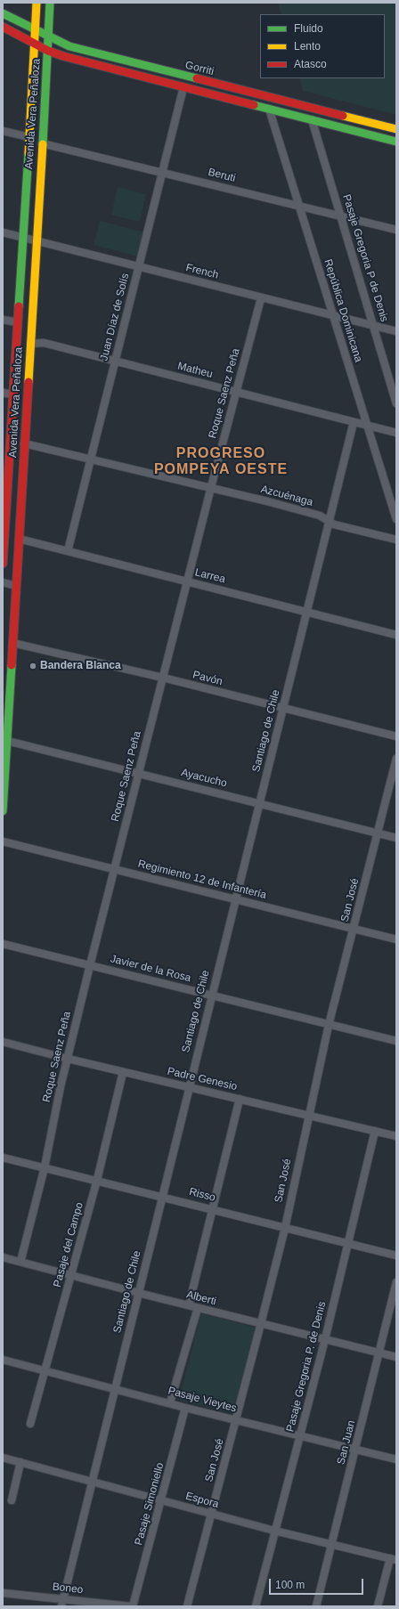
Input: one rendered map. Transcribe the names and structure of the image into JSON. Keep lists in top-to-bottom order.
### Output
{
  "streets": {
    "main road": ["Gorriti", "Avenida Vera Peñaloza"],
    "street": [
      "Beruti",
      "Pasaje Gregoria P de Denis",
      "French",
      "República Dominicana",
      "Juan Díaz de Solís",
      "Matheu",
      "Roque Saenz Peña",
      "Azcuénaga",
      "Larrea",
      "Pavón",
      "Santiago de Chile",
      "Ayacucho",
      "Regimiento 12 de Infantería",
      "San José",
      "Javier de la Rosa",
      "Padre Genesio",
      "Risso",
      "Pasaje del Campo",
      "Alberti",
      "Pasaje Gregoria P. de Denis",
      "Pasaje Vieytes",
      "San Juan",
      "Espora",
      "Pasaje Simoniello",
      "Boneo"
    ]
  },
  "crossings": [
    ["Gorriti", "Avenida Vera Peñaloza"],
    ["Gorriti", "Pasaje Gregoria P de Denis"],
    ["Gorriti", "República Dominicana"],
    ["Gorriti", "Juan Díaz de Solís"],
    ["Avenida Vera Peñaloza", "Beruti"],
    ["Avenida Vera Peñaloza", "French"],
    ["Avenida Vera Peñaloza", "Matheu"],
    ["Avenida Vera Peñaloza", "Azcuénaga"],
    ["Avenida Vera Peñaloza", "Larrea"],
    ["Avenida Vera Peñaloza", "Pavón"],
    ["Avenida Vera Peñaloza", "Ayacucho"],
    ["Beruti", "Pasaje Gregoria P de Denis"],
    ["Beruti", "República Dominicana"],
    ["Beruti", "Juan Díaz de Solís"],
    ["Pasaje Gregoria P de Denis", "French"],
    ["French", "República Dominicana"],
    ["French", "Juan Díaz de Solís"],
    ["French", "Roque Saenz Peña"],
    ["República Dominicana", "Matheu"],
    ["Juan Díaz de Solís", "Matheu"],
    ["Juan Díaz de Solís", "Azcuénaga"],
    ["Juan Díaz de Solís", "Larrea"],
    ["Matheu", "Roque Saenz Peña"],
    ["Matheu", "Santiago de Chile"],
    ["Roque Saenz Peña", "Azcuénaga"],
    ["Roque Saenz Peña", "Larrea"],
    ["Roque Saenz Peña", "Pavón"],
    ["Roque Saenz Peña", "Ayacucho"],
    ["Roque Saenz Peña", "Regimiento 12 de Infantería"],
    ["Roque Saenz Peña", "Javier de la Rosa"],
    ["Roque Saenz Peña", "Padre Genesio"],
    ["Roque Saenz Peña", "Risso"],
    ["Roque Saenz Peña", "Alberti"],
    ["Azcuénaga", "Santiago de Chile"],
    ["Larrea", "Santiago de Chile"],
    ["Pavón", "Santiago de Chile"],
    ["Santiago de Chile", "Ayacucho"],
    ["Santiago de Chile", "Regimiento 12 de Infantería"],
    ["Santiago de Chile", "Javier de la Rosa"],
    ["Santiago de Chile", "Padre Genesio"],
    ["Santiago de Chile", "Risso"],
    ["Santiago de Chile", "Alberti"],
    ["Santiago de Chile", "Pasaje Vieytes"],
    ["Santiago de Chile", "Espora"],
    ["Santiago de Chile", "Boneo"],
    ["Ayacucho", "San José"],
    ["Regimiento 12 de Infantería", "San José"],
    ["San José", "Javier de la Rosa"],
    ["San José", "Padre Genesio"],
    ["San José", "Risso"],
    ["San José", "Alberti"],
    ["San José", "Pasaje Vieytes"],
    ["San José", "Espora"],
    ["Padre Genesio", "Pasaje del Campo"],
    ["Padre Genesio", "Pasaje Gregoria P. de Denis"],
    ["Risso", "Pasaje del Campo"],
    ["Risso", "Pasaje Gregoria P. de Denis"],
    ["Pasaje del Campo", "Alberti"],
    ["Pasaje del Campo", "Pasaje Vieytes"],
    ["Alberti", "Pasaje Gregoria P. de Denis"],
    ["Alberti", "San Juan"],
    ["Pasaje Gregoria P. de Denis", "Pasaje Vieytes"],
    ["Pasaje Gregoria P. de Denis", "Espora"],
    ["Pasaje Vieytes", "San Juan"],
    ["Pasaje Vieytes", "Pasaje Simoniello"],
    ["San Juan", "Espora"],
    ["Espora", "Pasaje Simoniello"]
  ],
  "districts": ["PROGRESO POMPEYA OESTE"],
  "places": ["Bandera Blanca"],
  "legend": ["Fluido", "Lento", "Atasco"],
  "scale_bar": "100 m"
}
